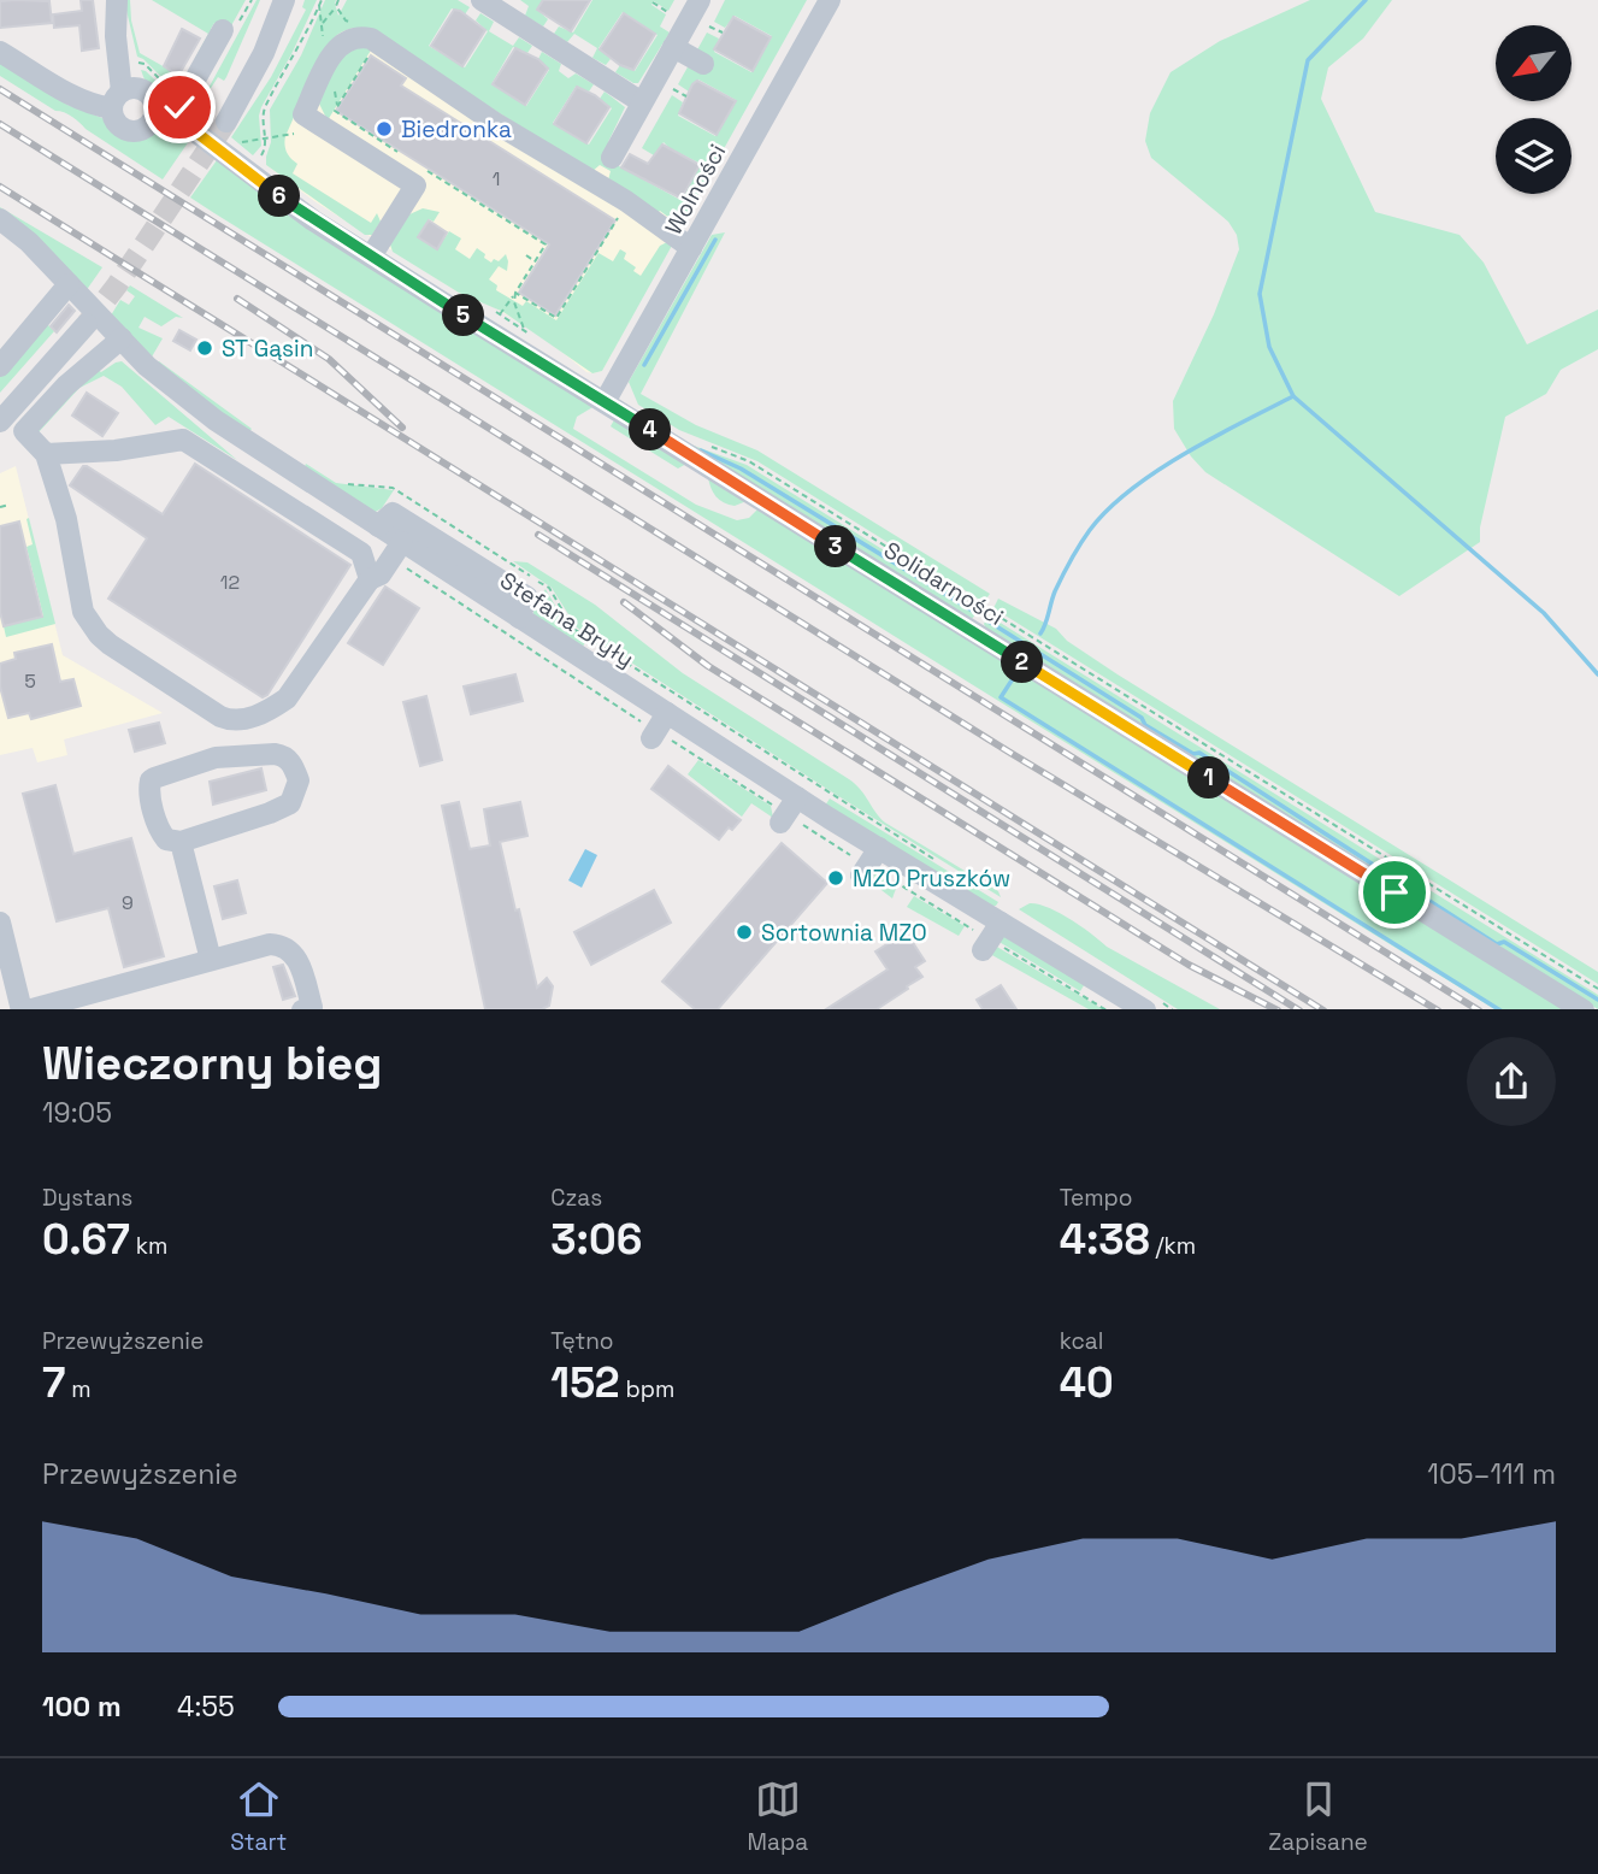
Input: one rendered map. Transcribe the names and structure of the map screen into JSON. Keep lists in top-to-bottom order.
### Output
{
  "streets": {
    "street": ["Wolności", "Solidarności", "Stefana Bryły"]
  },
  "crossings": [
    ["Wolności", "Solidarności"]
  ],
  "places": [
    "Biedronka",
    "ST Gąsin",
    "MZO Pruszków",
    "Sortownia MZO"
  ],
  "house_numbers": [
    "1",
    "12",
    "5",
    "9"
  ],
  "north": "bottom left",
  "page": {
    "pins": [
      "6",
      "5",
      "4",
      "3",
      "2",
      "1"
    ],
    "heading": ["Wieczorny bieg", "19:05"],
    "stats": [
      ["Dystans", "0.67 km"],
      ["Czas", "3:06"],
      ["Tempo", "4:38 /km"],
      ["Przewyższenie", "7 m"],
      ["Tętno", "152 bpm"],
      ["kcal", "40"]
    ],
    "chart": ["Przewyższenie", "105–111 m"],
    "list": [
      {
        "name": "100 m",
        "note": "4:55"
      }
    ],
    "tabs": ["Start", "Mapa", "Zapisane"]
  }
}
